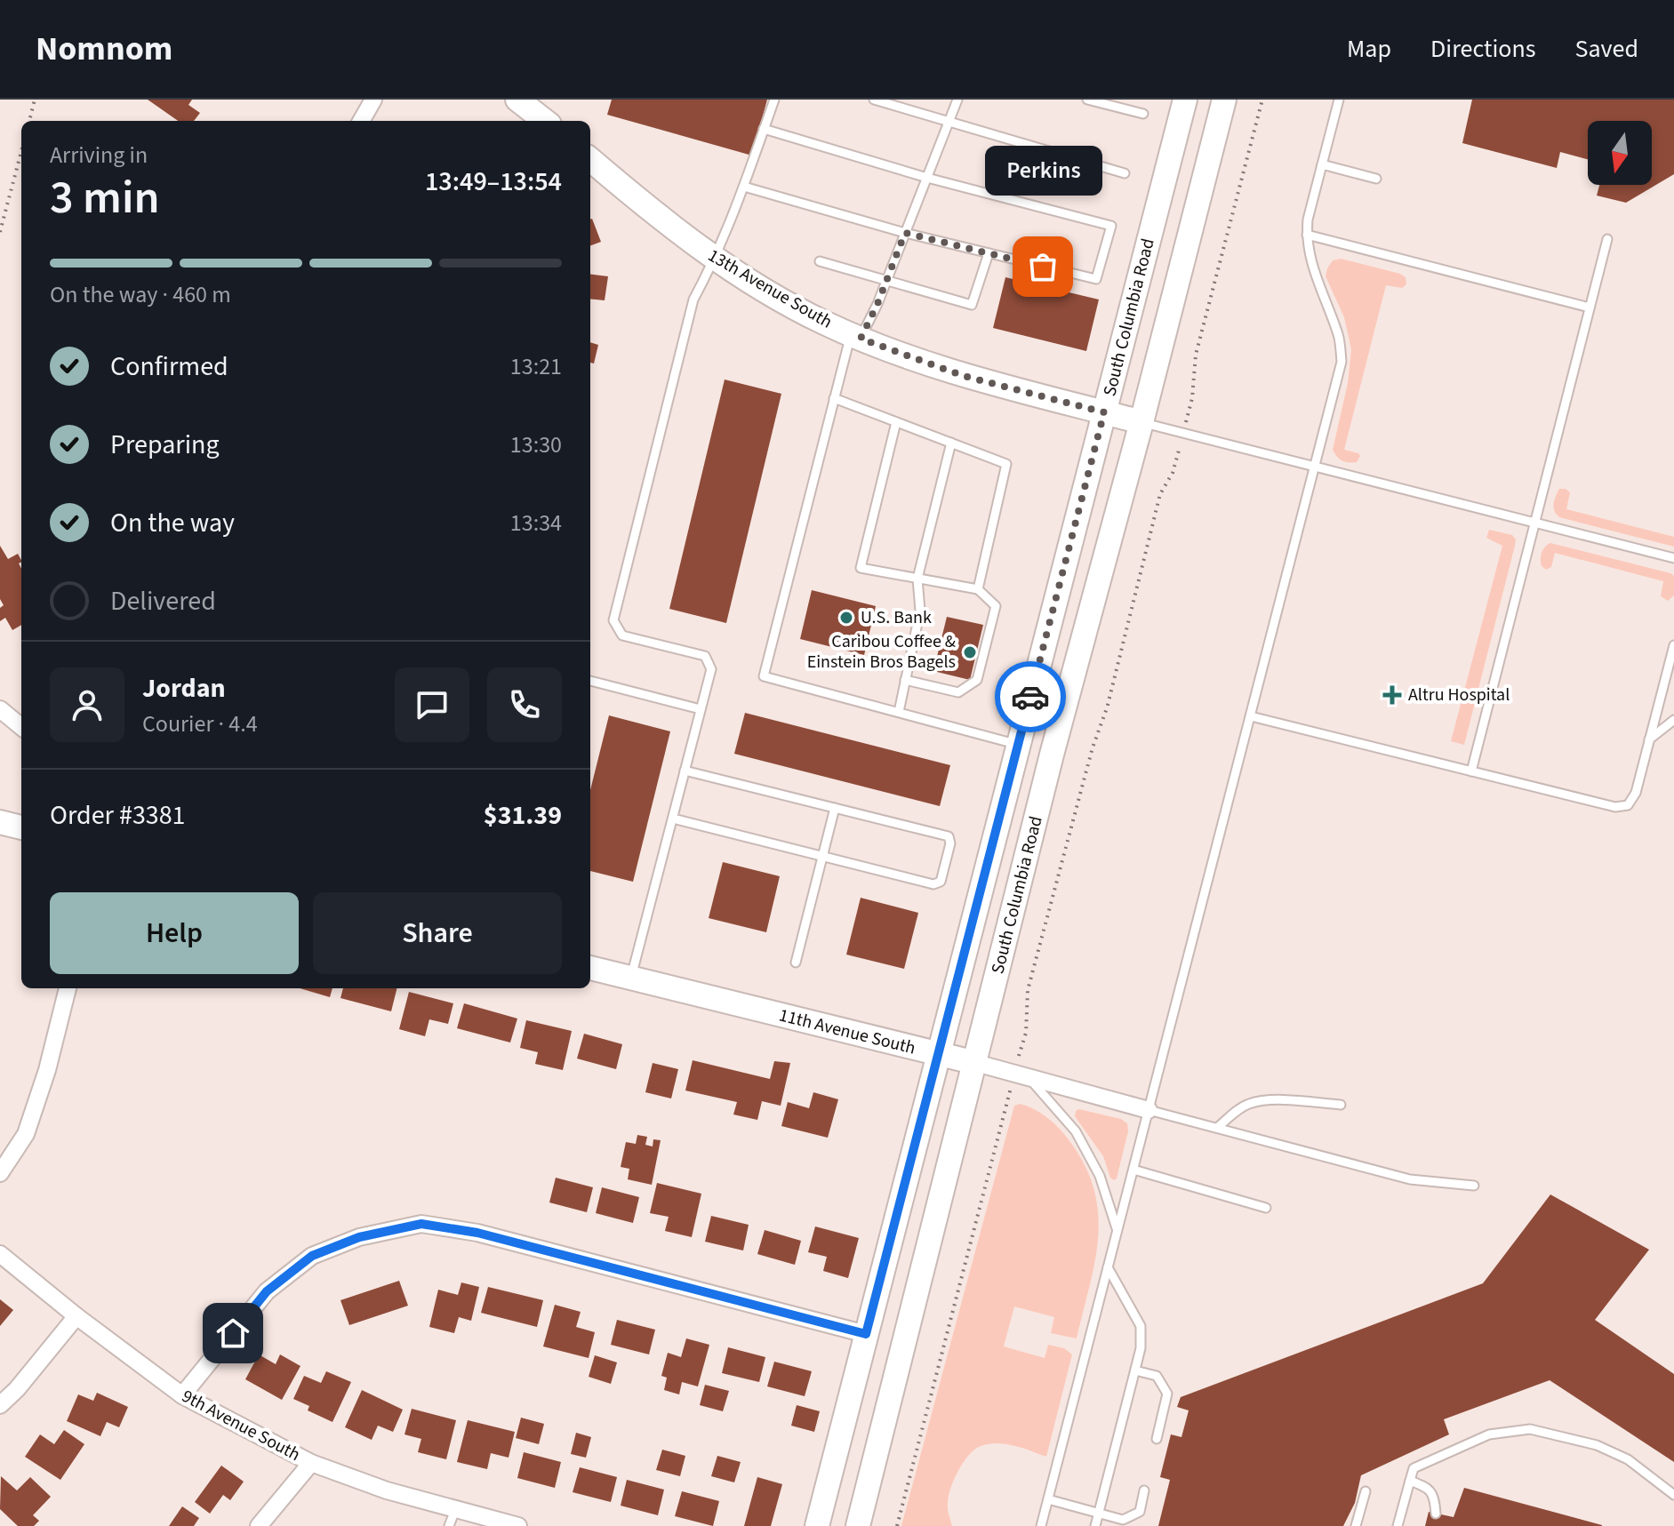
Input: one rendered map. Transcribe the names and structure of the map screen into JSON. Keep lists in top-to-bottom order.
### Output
{
  "streets": {
    "main road": ["13th Avenue South", "South Columbia Road", "11th Avenue South"],
    "street": ["9th Avenue South"]
  },
  "crossings": [
    ["13th Avenue South", "South Columbia Road"],
    ["South Columbia Road", "11th Avenue South"]
  ],
  "places": {
    "other": ["Perkins", "U.S. Bank", "Caribou Coffee & Einstein Bros Bagels"],
    "health": ["Altru Hospital"]
  },
  "north": "bottom",
  "page": {
    "header": "Nomnom",
    "nav": ["Map", "Directions", "Saved"],
    "heading": ["3 min", "Arriving in", "13:49–13:54"],
    "panel": [
      "Jordan",
      "Courier · 4.4",
      "Order #3381",
      "$31.39"
    ],
    "bubble": "Perkins",
    "bar": "On the way · 460 m",
    "list": [
      ["Confirmed", "13:21"],
      ["Preparing", "13:30"],
      ["On the way", "13:34"],
      "Delivered"
    ],
    "buttons": ["Help", "Share"]
  }
}
